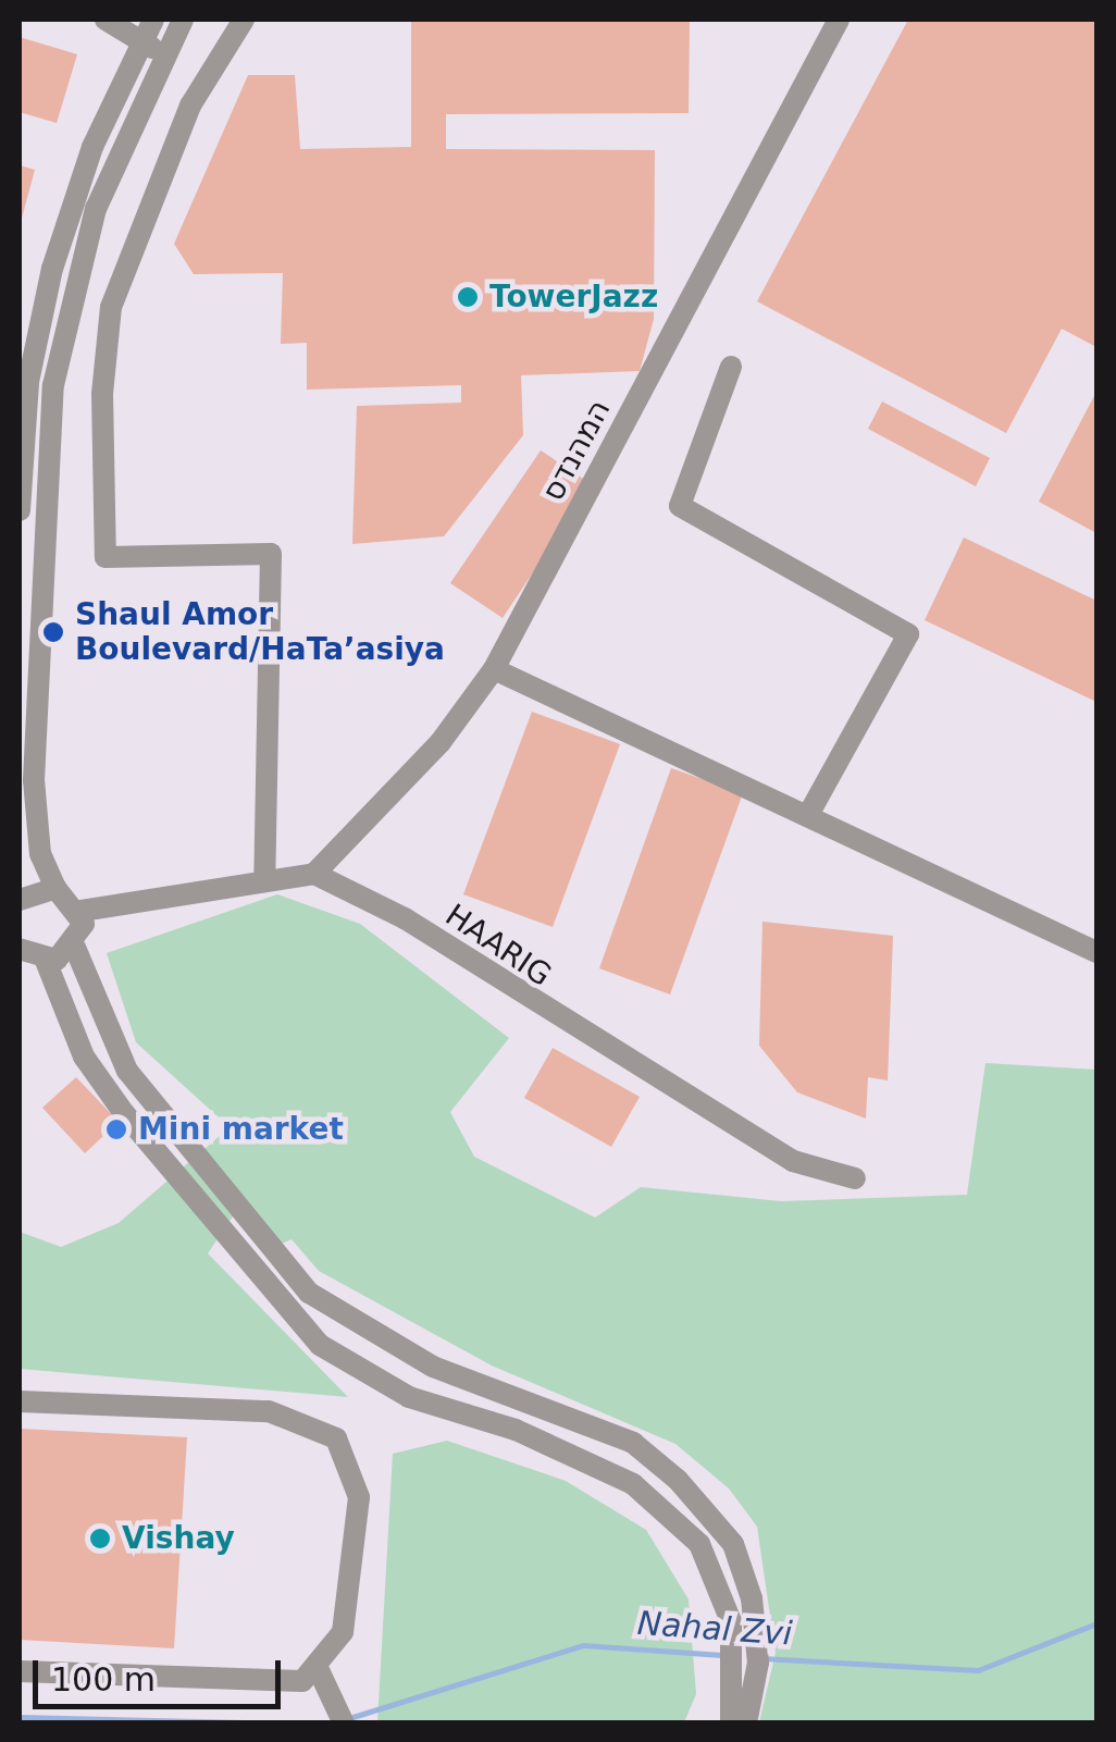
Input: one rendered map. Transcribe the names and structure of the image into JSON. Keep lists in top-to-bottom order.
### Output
{
  "streets": {
    "street": ["המהנדס", "HAARIG"]
  },
  "crossings": [
    ["המהנדס", "HAARIG"]
  ],
  "water": ["Nahal Zvi"],
  "places": [
    "TowerJazz",
    "Shaul Amor Boulevard/HaTa’asiya",
    "Mini market",
    "Vishay"
  ],
  "scale_bar": "100 m"
}
